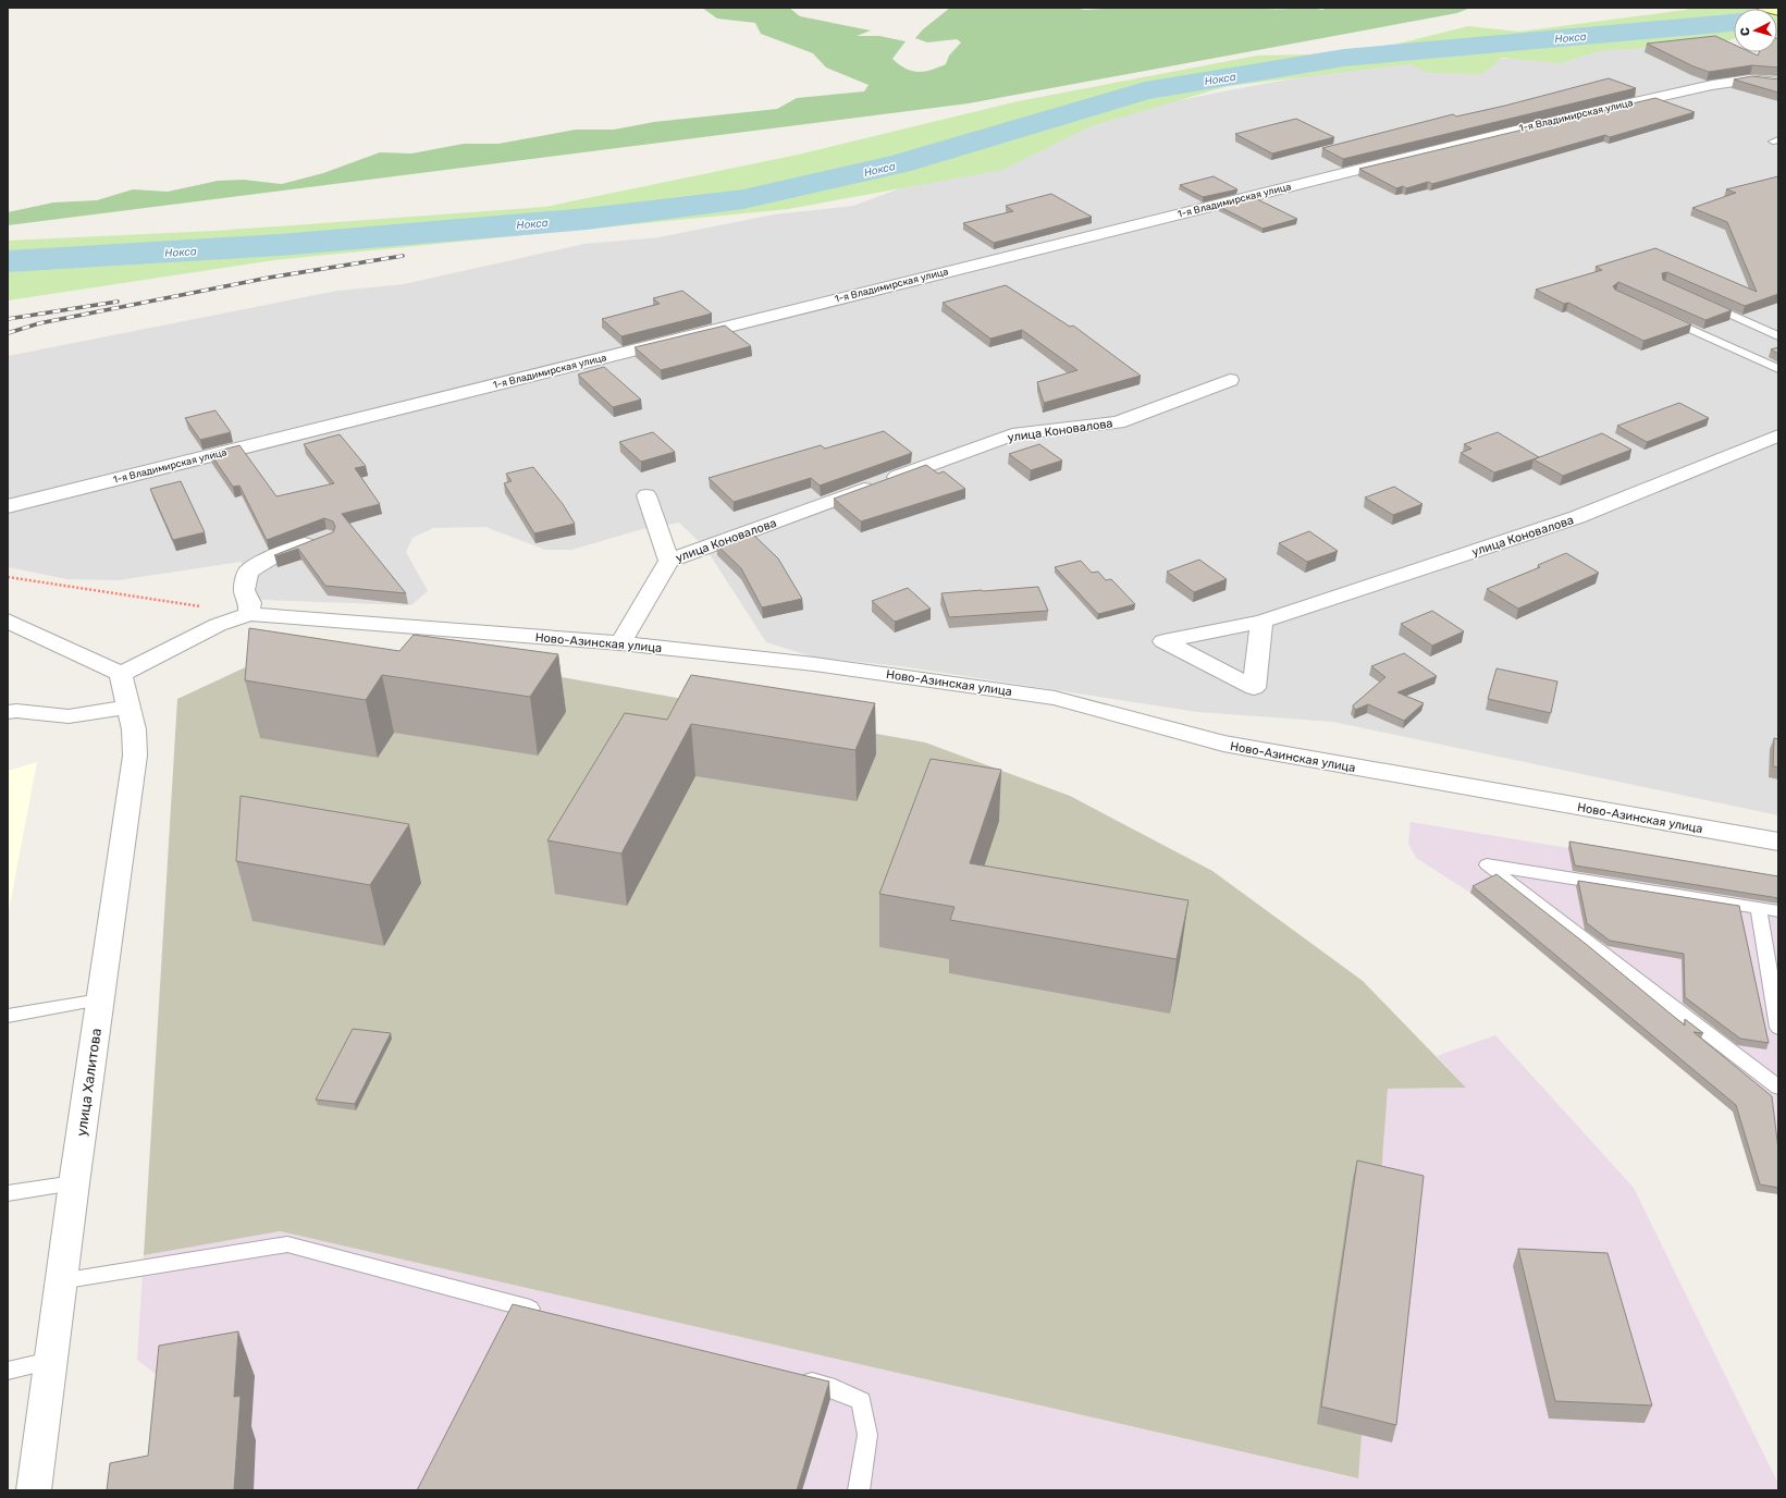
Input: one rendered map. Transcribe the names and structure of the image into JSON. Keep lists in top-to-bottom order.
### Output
{
  "streets": {
    "street": [
      "1-я Владимирская улица",
      "улица Коновалова",
      "Ново-Азинская улица",
      "улица Халитова"
    ]
  },
  "crossings": [
    ["улица Коновалова", "Ново-Азинская улица"],
    ["Ново-Азинская улица", "улица Халитова"]
  ],
  "water": ["Нокса"],
  "north": "left"
}
